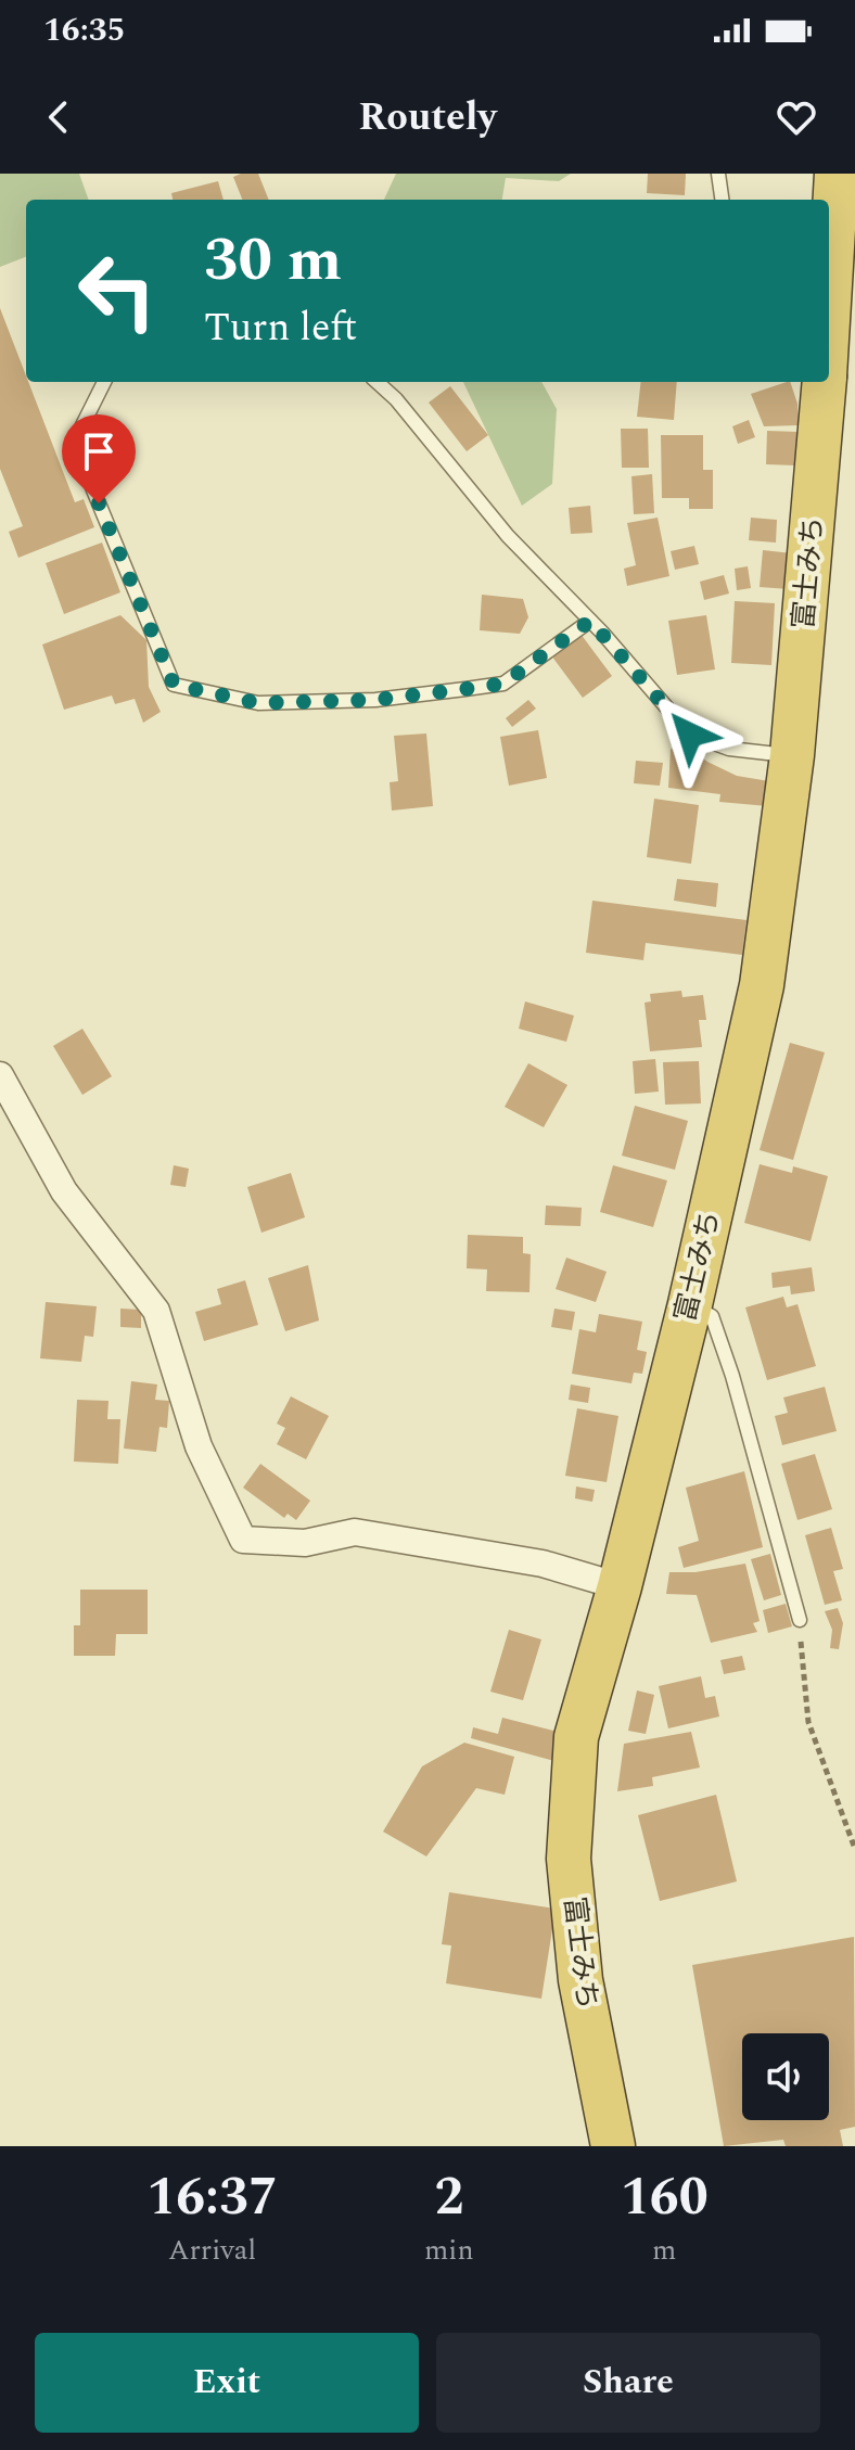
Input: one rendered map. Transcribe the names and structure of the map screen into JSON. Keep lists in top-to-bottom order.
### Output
{
  "streets": {
    "highway": ["富士みち"]
  },
  "page": {
    "status": "16:35",
    "header": "Routely",
    "turn": ["30 m", "Turn left"],
    "eta": [
      "16:37",
      "Arrival",
      "2",
      "min",
      "160",
      "m"
    ],
    "buttons": ["Exit", "Share"]
  }
}
